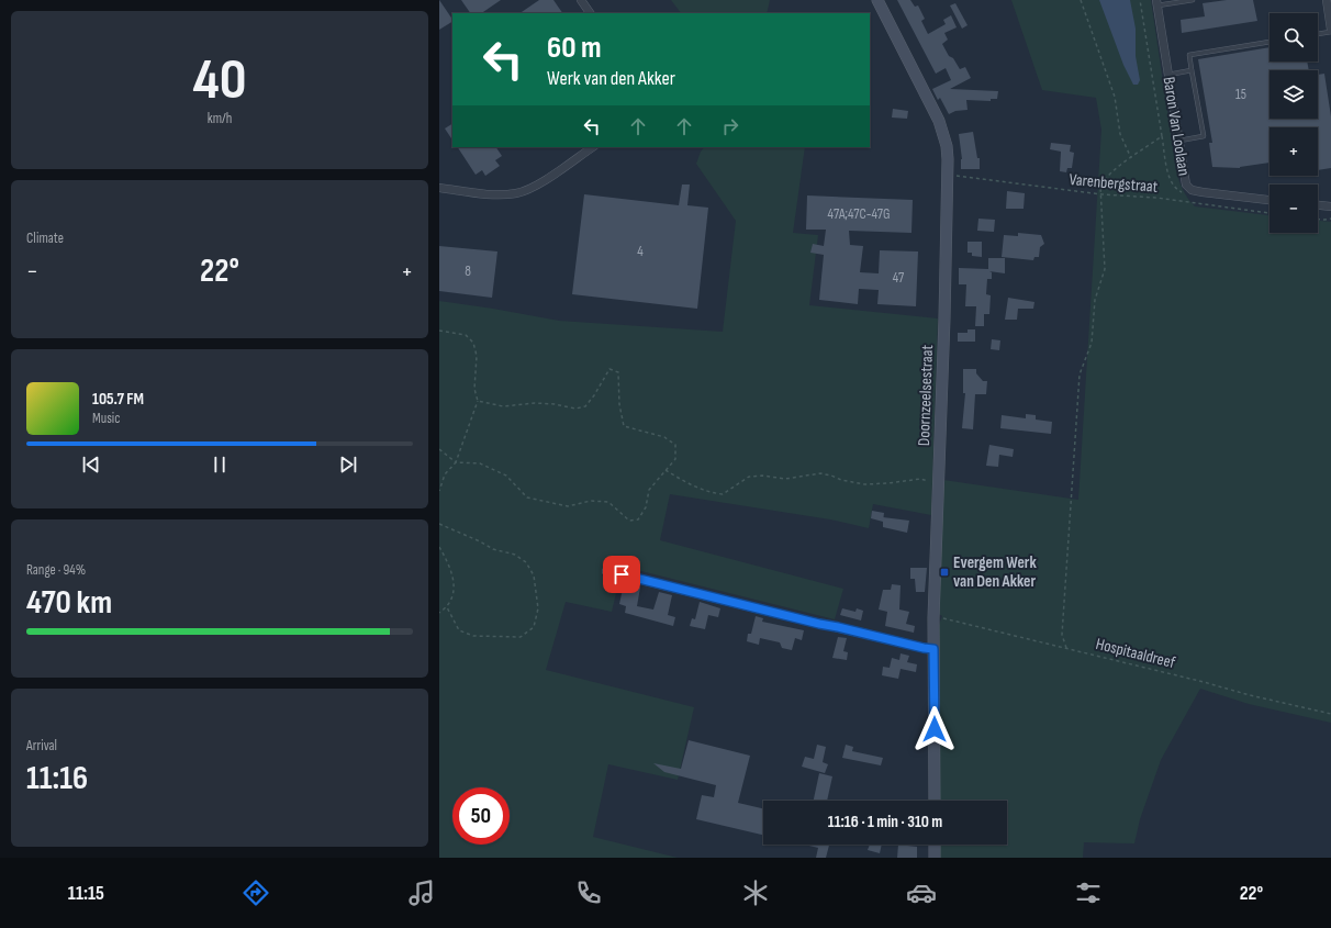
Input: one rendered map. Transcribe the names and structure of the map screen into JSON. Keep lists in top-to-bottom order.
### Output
{
  "streets": {
    "main road": ["Doornzeelsestraat"],
    "street": ["Baron Van Loolaan"],
    "path": ["Varenbergstraat", "Hospitaaldreef"]
  },
  "crossings": [
    ["Baron Van Loolaan", "Varenbergstraat"],
    ["Varenbergstraat", "Doornzeelsestraat"],
    ["Doornzeelsestraat", "Hospitaaldreef"]
  ],
  "places": {
    "transit": ["Evergem Werk van Den Akker"]
  },
  "house_numbers": [
    "15",
    "47A;47C-47G",
    "4",
    "8",
    "47"
  ],
  "page": {
    "tile": [
      ["40", "km/h"],
      "Climate",
      ["Range · 94%", "470 km"],
      ["Arrival", "11:16"]
    ],
    "map_buttons": ["+", "−"],
    "turn": ["60 m", "Werk van den Akker"],
    "heat": ["−", "22°", "+"],
    "song": ["105.7 FM", "Music"],
    "limit": "50",
    "trip": "11:16 · 1 min · 310 m",
    "tabs": ["11:15", "22°"]
  }
}
